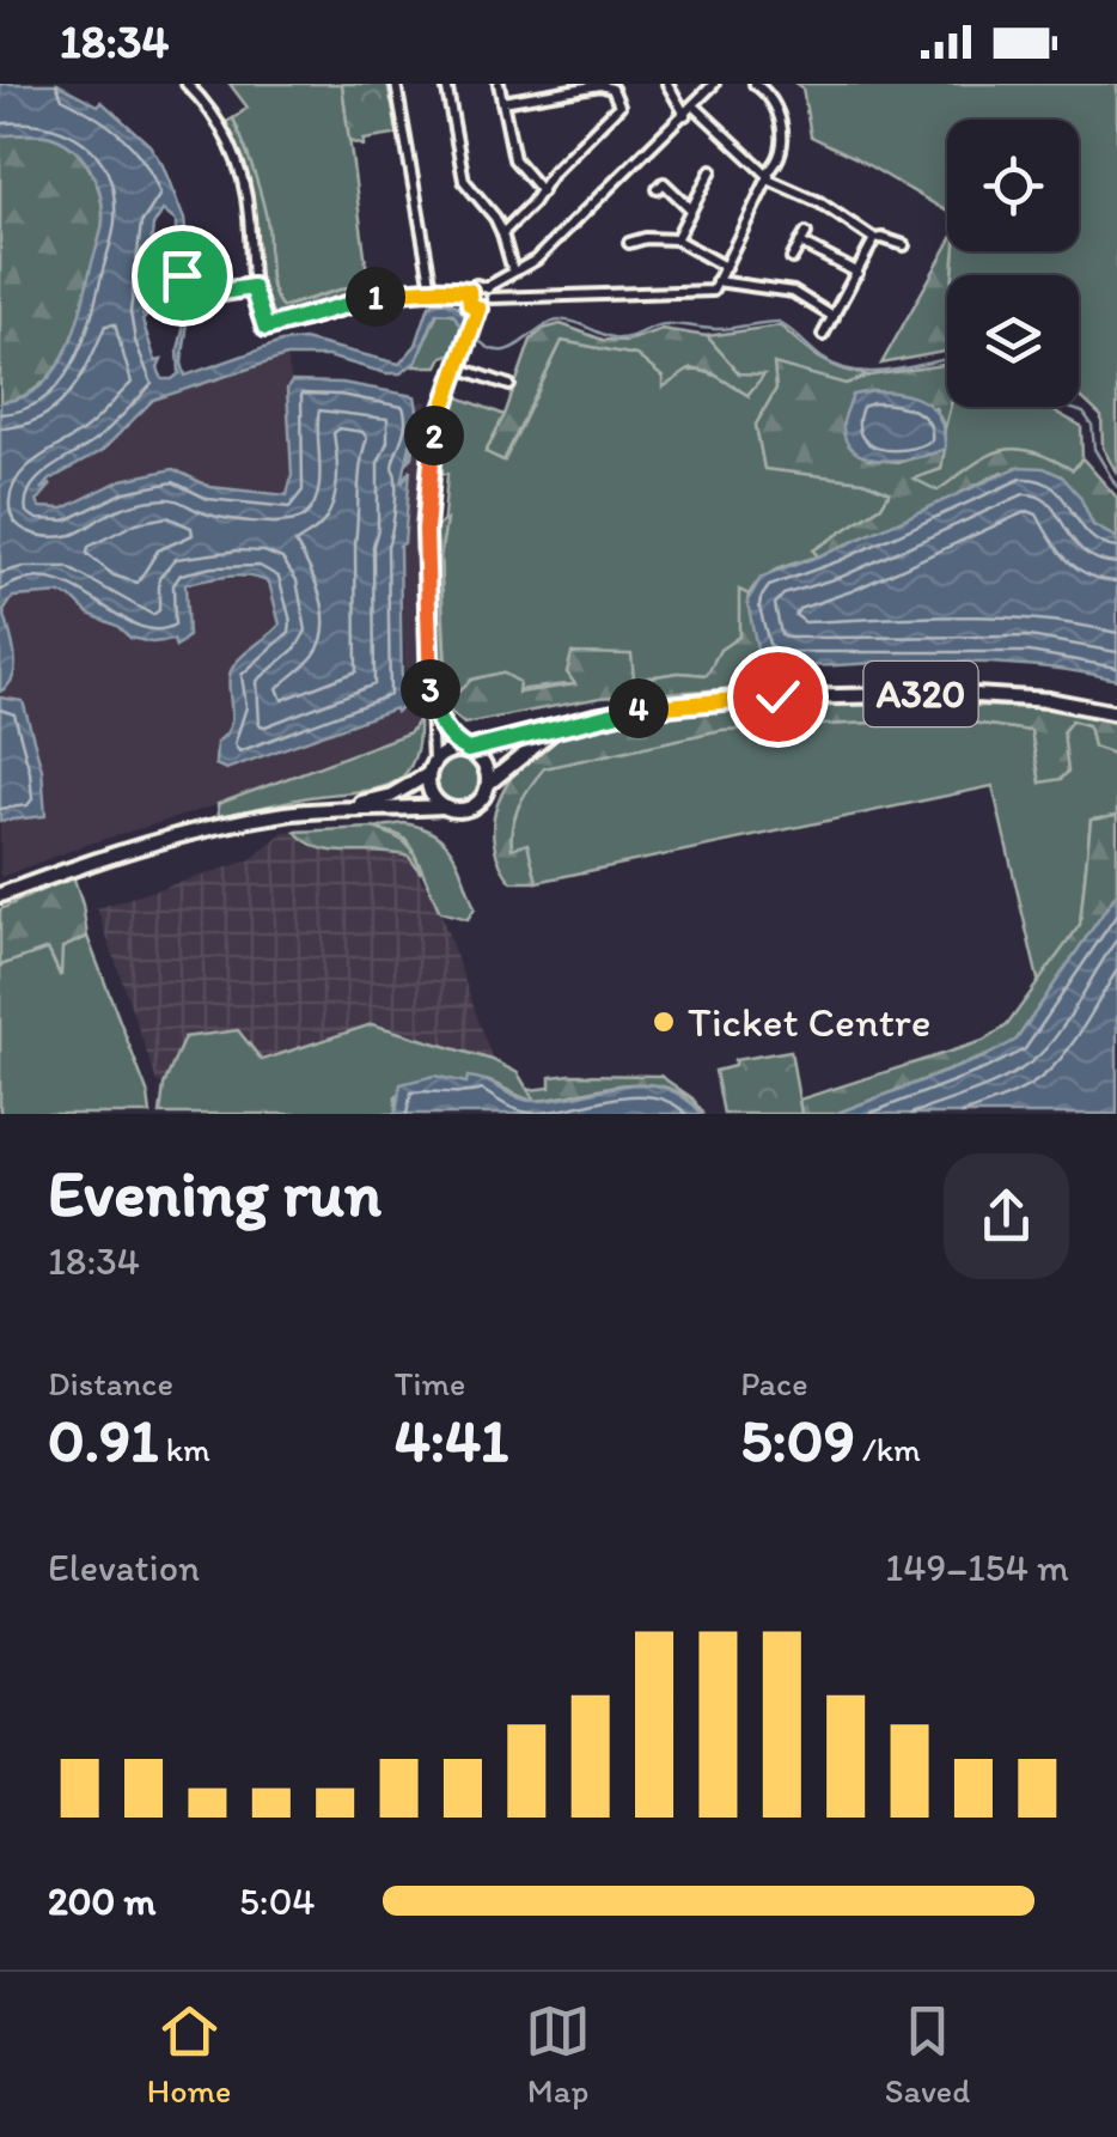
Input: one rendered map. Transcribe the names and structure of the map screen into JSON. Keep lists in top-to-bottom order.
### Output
{
  "streets": {
    "main road": ["A320"]
  },
  "places": ["Ticket Centre"],
  "page": {
    "status": "18:34",
    "pins": [
      "1",
      "2",
      "3",
      "4"
    ],
    "heading": ["Evening run", "18:34"],
    "stats": [
      ["Distance", "0.91 km"],
      ["Time", "4:41"],
      ["Pace", "5:09 /km"]
    ],
    "chart": ["Elevation", "149–154 m"],
    "list": [
      {
        "name": "200 m",
        "note": "5:04"
      }
    ],
    "tabs": ["Home", "Map", "Saved"]
  }
}
